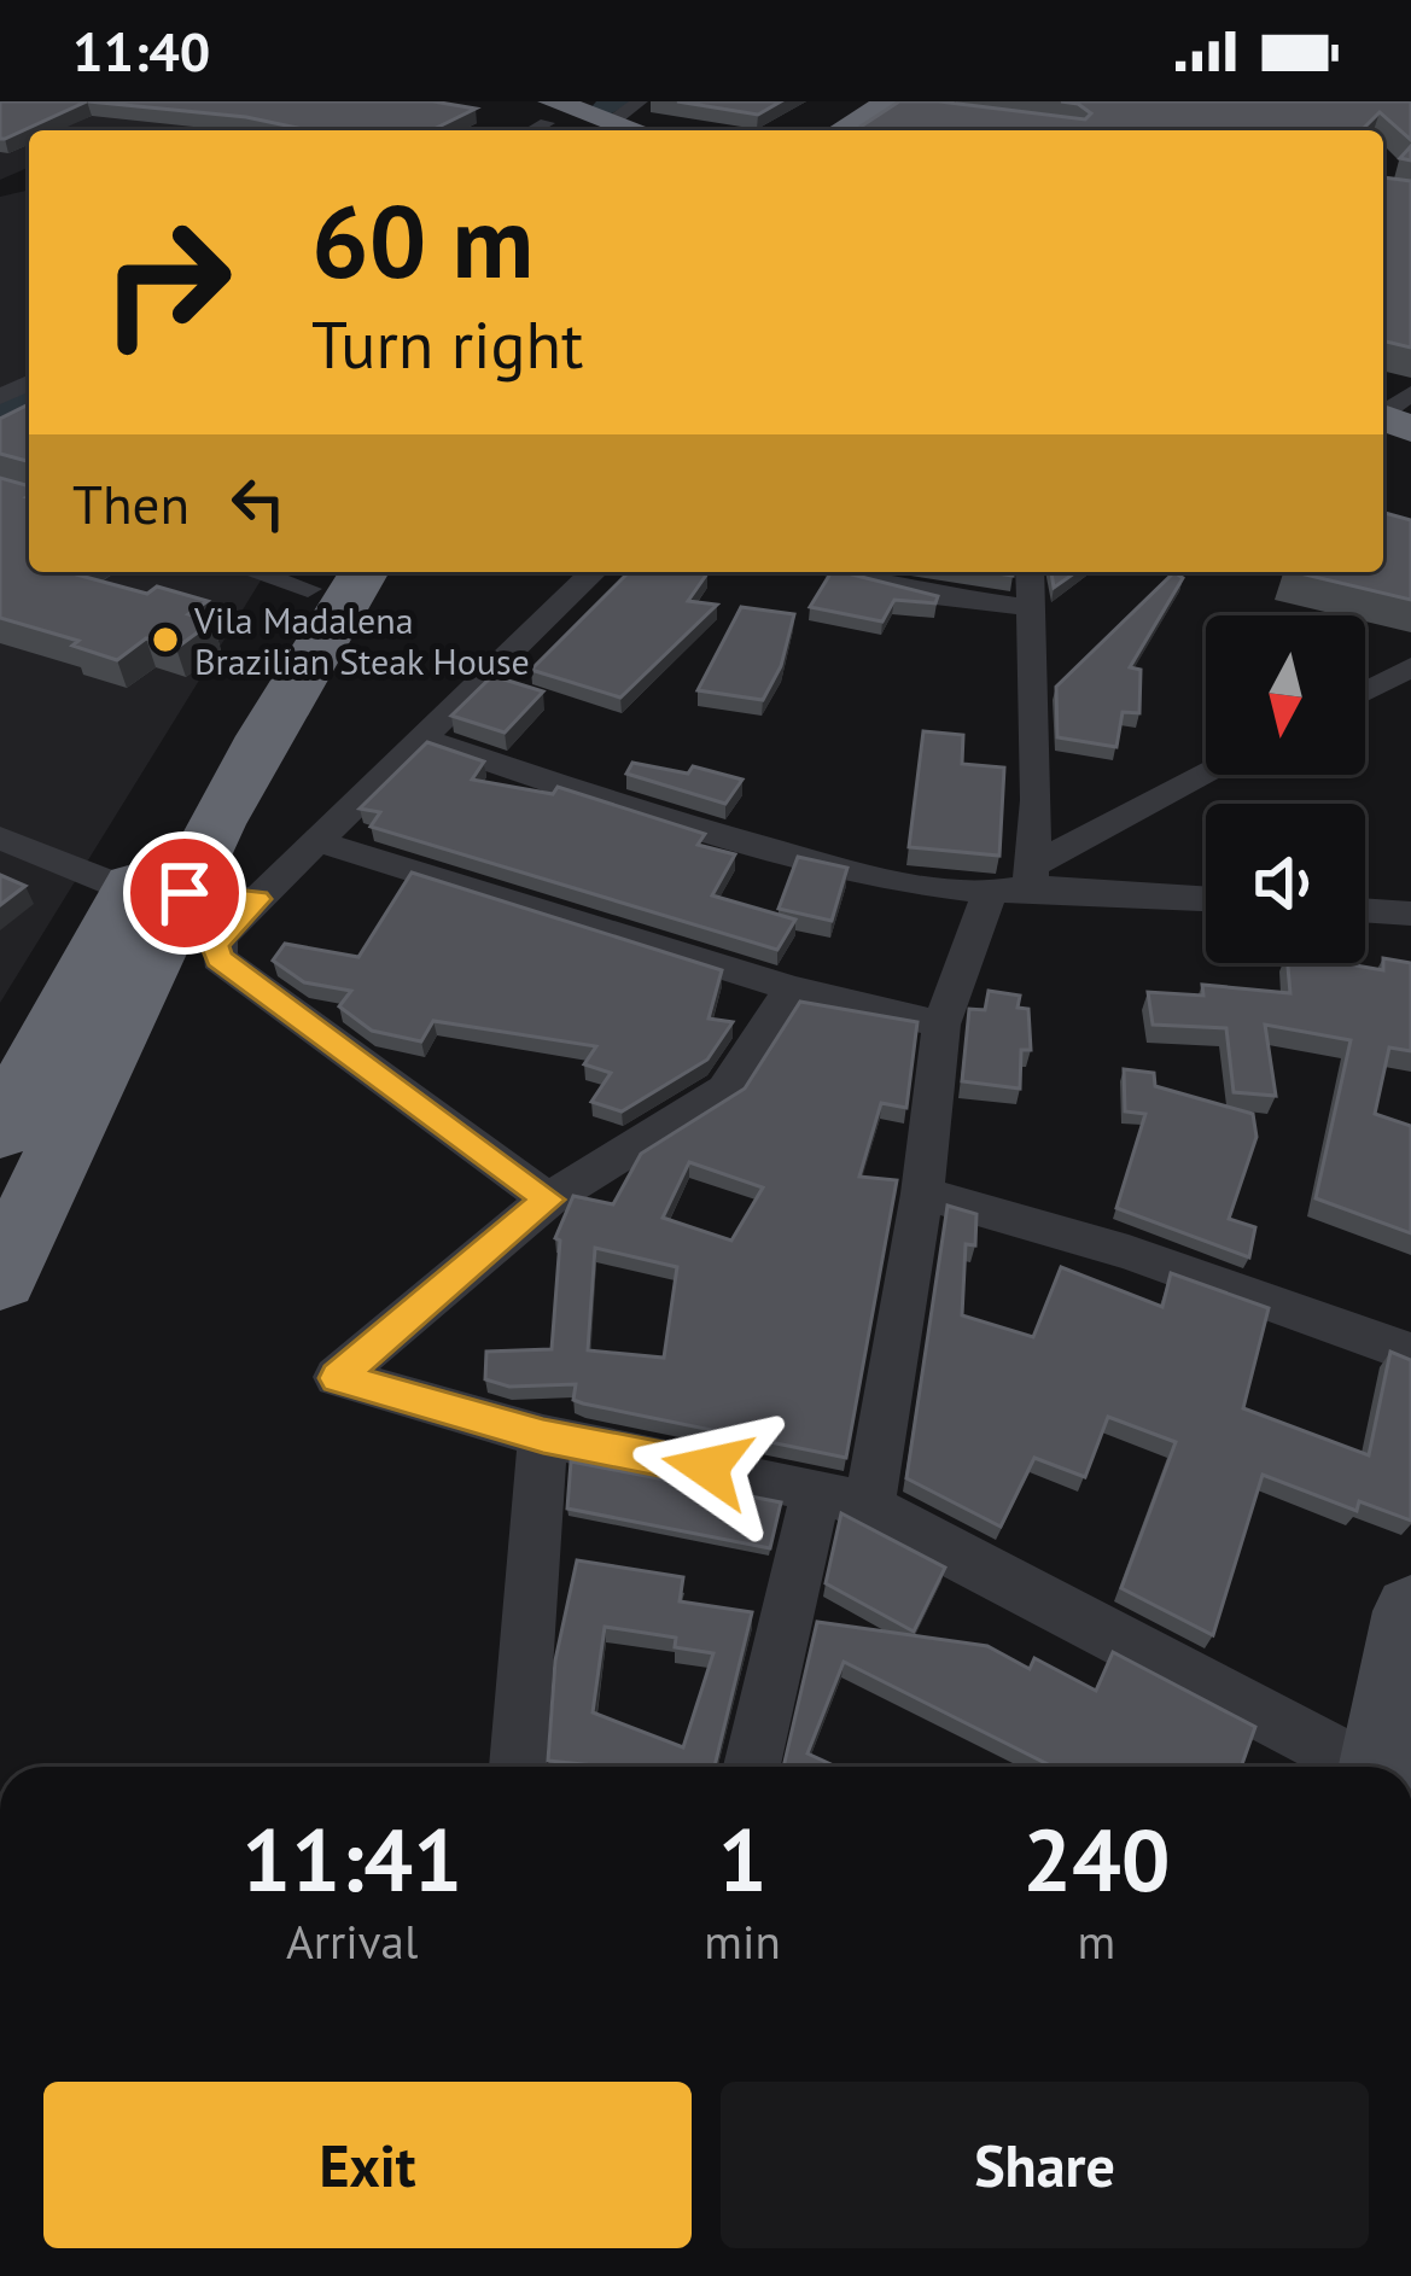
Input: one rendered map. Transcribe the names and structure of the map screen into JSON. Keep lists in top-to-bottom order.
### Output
{
  "places": ["Vila Madalena Brazilian Steak House"],
  "north": "bottom",
  "page": {
    "status": "11:40",
    "turn": ["60 m", "Turn right"],
    "then": "Then",
    "eta": [
      "11:41",
      "Arrival",
      "1",
      "min",
      "240",
      "m"
    ],
    "buttons": ["Exit", "Share"]
  }
}
